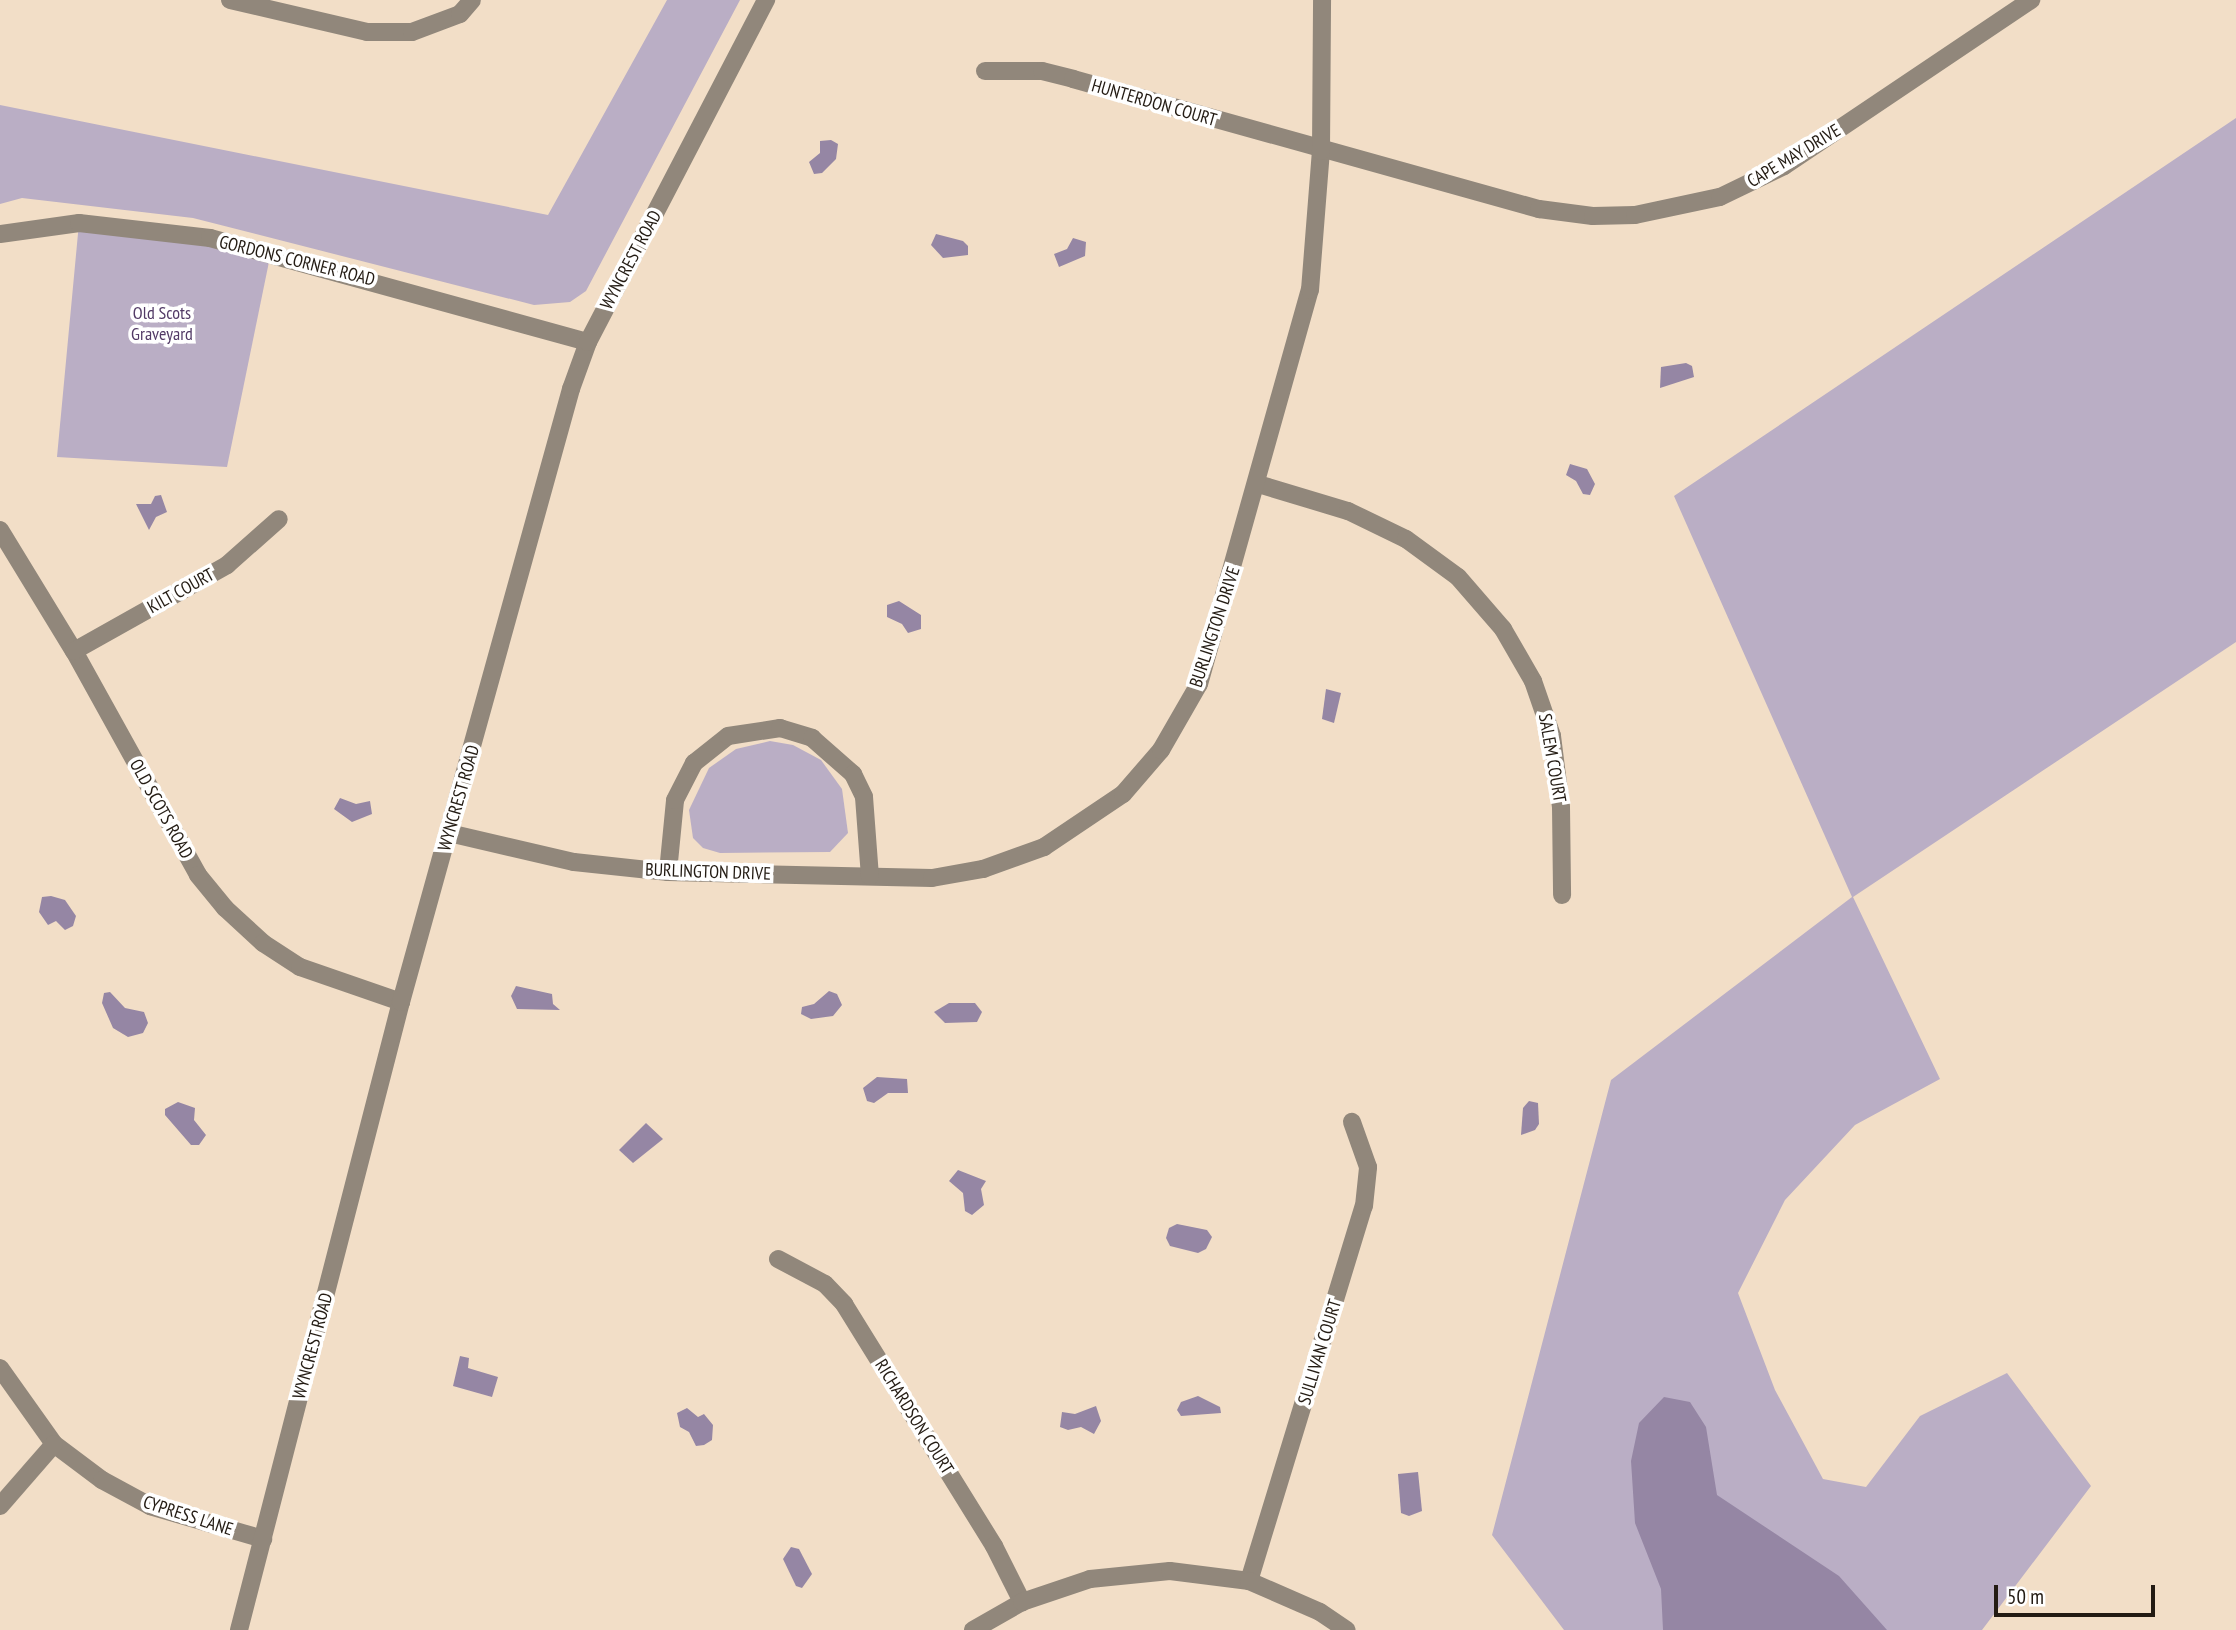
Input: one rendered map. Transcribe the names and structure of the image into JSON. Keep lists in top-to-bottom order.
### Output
{
  "streets": {
    "street": [
      "HUNTERDON COURT",
      "CAPE MAY DRIVE",
      "WYNCREST ROAD",
      "GORDONS CORNER ROAD",
      "KILT COURT",
      "BURLINGTON DRIVE",
      "SALEM COURT",
      "OLD SCOTS ROAD",
      "SULLIVAN COURT",
      "RICHARDSON COURT",
      "CYPRESS LANE"
    ]
  },
  "crossings": [
    ["HUNTERDON COURT", "CAPE MAY DRIVE"],
    ["HUNTERDON COURT", "BURLINGTON DRIVE"],
    ["CAPE MAY DRIVE", "BURLINGTON DRIVE"],
    ["WYNCREST ROAD", "GORDONS CORNER ROAD"],
    ["WYNCREST ROAD", "BURLINGTON DRIVE"],
    ["WYNCREST ROAD", "OLD SCOTS ROAD"],
    ["WYNCREST ROAD", "CYPRESS LANE"],
    ["KILT COURT", "OLD SCOTS ROAD"],
    ["BURLINGTON DRIVE", "SALEM COURT"]
  ],
  "parks": ["Old Scots Graveyard"],
  "scale_bar": "50 m"
}
